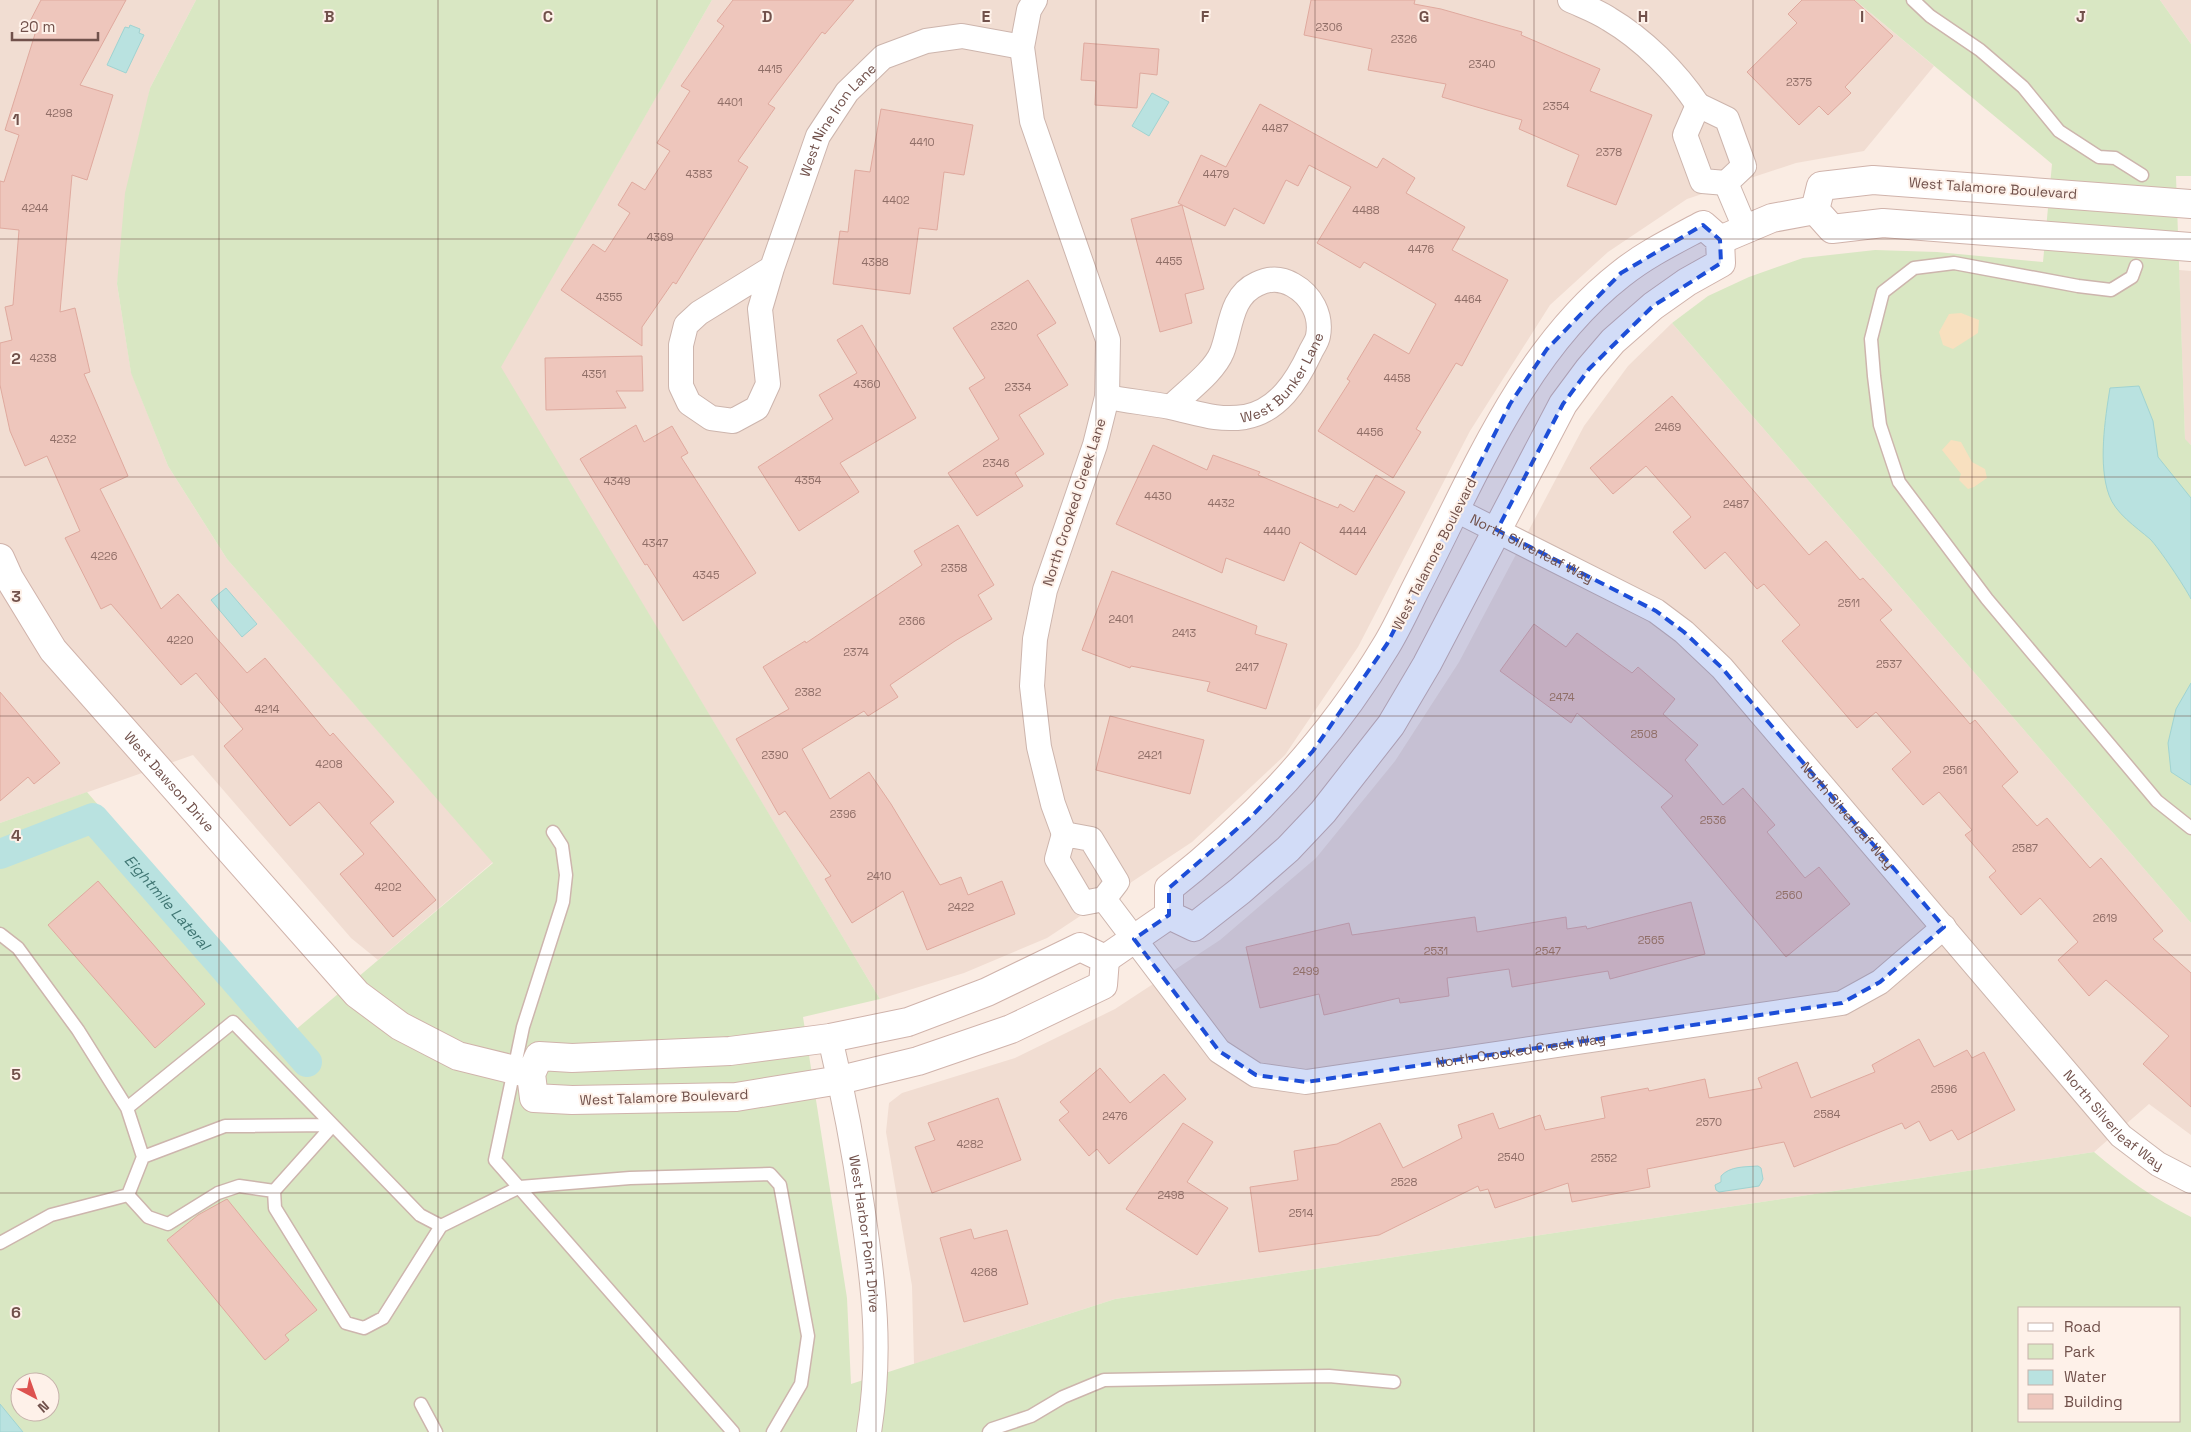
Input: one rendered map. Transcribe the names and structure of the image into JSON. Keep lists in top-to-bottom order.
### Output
{
  "streets": {
    "street": [
      "West Nine Iron Lane",
      "West Talamore Boulevard",
      "West Bunker Lane",
      "North Crooked Creek Lane",
      "North Silverleaf Way",
      "West Dawson Drive",
      "North Crooked Creek Way",
      "West Harbor Point Drive"
    ]
  },
  "crossings": [
    ["West Nine Iron Lane", "North Crooked Creek Lane"],
    ["West Talamore Boulevard", "North Silverleaf Way"],
    ["West Talamore Boulevard", "West Dawson Drive"],
    ["West Talamore Boulevard", "West Harbor Point Drive"],
    ["West Bunker Lane", "North Crooked Creek Lane"],
    ["North Silverleaf Way", "North Crooked Creek Way"]
  ],
  "water": ["Eightmile Lateral"],
  "house_numbers": [
    "2306",
    "2326",
    "2340",
    "4415",
    "2375",
    "4401",
    "2354",
    "4298",
    "4487",
    "4410",
    "2378",
    "4383",
    "4479",
    "4402",
    "4244",
    "4488",
    "4369",
    "4476",
    "4455",
    "4388",
    "4355",
    "4464",
    "2320",
    "4238",
    "4351",
    "4458",
    "4360",
    "2334",
    "2469",
    "4456",
    "4232",
    "2346",
    "4354",
    "4349",
    "4430",
    "4432",
    "2487",
    "4440",
    "4444",
    "4347",
    "4226",
    "2358",
    "4345",
    "2511",
    "2401",
    "2366",
    "2413",
    "4220",
    "2374",
    "2537",
    "2417",
    "2382",
    "2474",
    "4214",
    "2508",
    "2390",
    "2421",
    "4208",
    "2561",
    "2396",
    "2536",
    "2587",
    "2410",
    "4202",
    "2560",
    "2422",
    "2619",
    "2565",
    "2531",
    "2547",
    "2499",
    "2596",
    "2584",
    "2476",
    "2570",
    "4282",
    "2540",
    "2552",
    "2528",
    "2498",
    "2514",
    "4268"
  ],
  "legend": [
    "Road",
    "Park",
    "Water",
    "Building"
  ],
  "scale_bar": "20 m",
  "north": "bottom right",
  "grid": {
    "columns": [
      "B",
      "C",
      "D",
      "E",
      "F",
      "G",
      "H",
      "I",
      "J"
    ],
    "rows": [
      "1",
      "2",
      "3",
      "4",
      "5",
      "6"
    ]
  }
}
